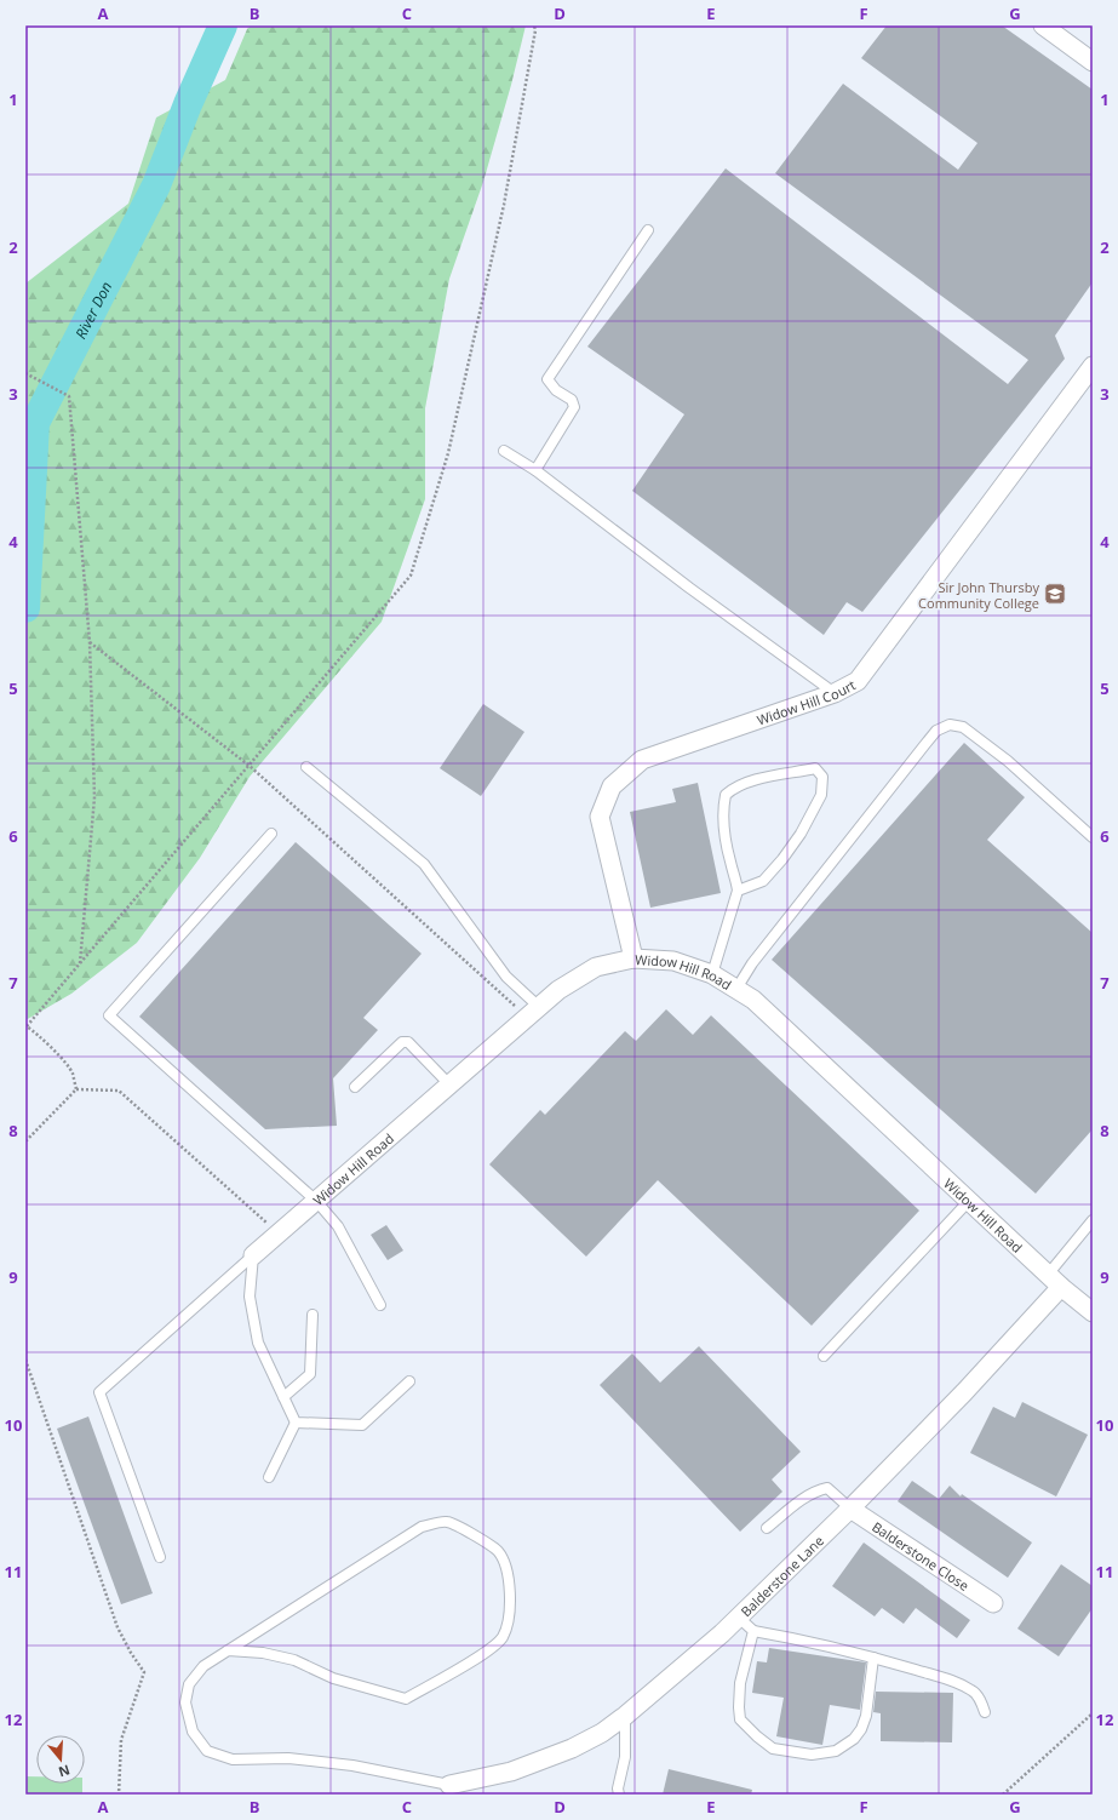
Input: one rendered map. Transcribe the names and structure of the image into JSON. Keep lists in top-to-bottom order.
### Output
{
  "streets": {
    "street": [
      "Widow Hill Court",
      "Widow Hill Road",
      "Balderstone Close",
      "Balderstone Lane"
    ]
  },
  "crossings": [
    ["Widow Hill Court", "Widow Hill Road"],
    ["Widow Hill Road", "Balderstone Lane"],
    ["Balderstone Close", "Balderstone Lane"]
  ],
  "water": ["River Don"],
  "places": {
    "school or university": ["Sir John Thursby Community College"]
  },
  "north": "bottom",
  "grid": {
    "columns": [
      "A",
      "B",
      "C",
      "D",
      "E",
      "F",
      "G"
    ],
    "rows": [
      "1",
      "2",
      "3",
      "4",
      "5",
      "6",
      "7",
      "8",
      "9",
      "10",
      "11",
      "12"
    ]
  }
}
